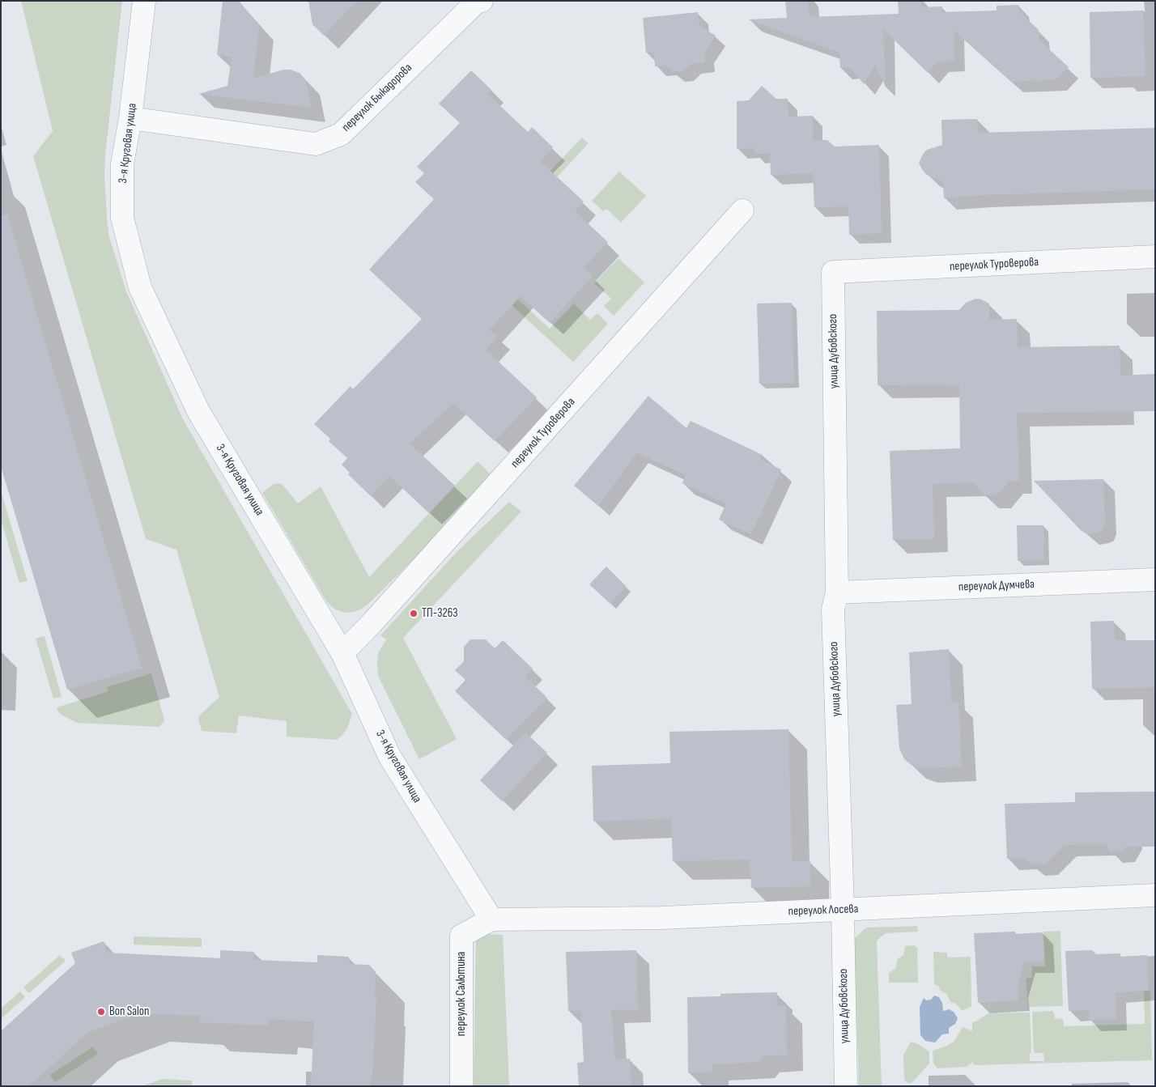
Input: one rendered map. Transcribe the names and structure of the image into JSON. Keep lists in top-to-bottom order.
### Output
{
  "streets": {
    "street": [
      "переулок Быкадорова",
      "3-я Круговая улица",
      "переулок Туроверова",
      "улица Дубовского",
      "переулок Думчева",
      "переулок Лосева",
      "переулок Салютина"
    ]
  },
  "crossings": [
    ["переулок Быкадорова", "3-я Круговая улица"],
    ["3-я Круговая улица", "переулок Туроверова"],
    ["3-я Круговая улица", "переулок Лосева"],
    ["3-я Круговая улица", "переулок Салютина"],
    ["переулок Туроверова", "улица Дубовского"],
    ["улица Дубовского", "переулок Думчева"],
    ["улица Дубовского", "переулок Лосева"],
    ["переулок Лосева", "переулок Салютина"]
  ],
  "places": ["ТП-3263", "Bon Salon"]
}
